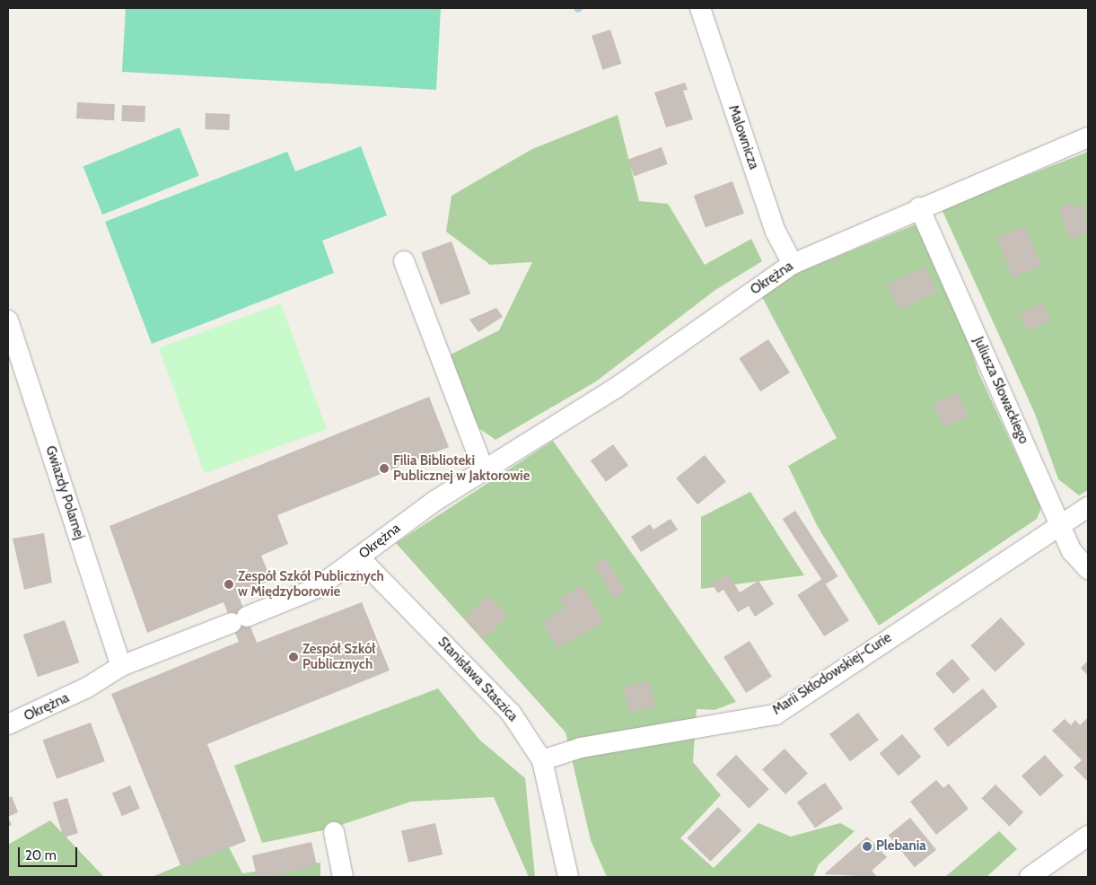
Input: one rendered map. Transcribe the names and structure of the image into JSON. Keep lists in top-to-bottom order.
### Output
{
  "streets": {
    "street": [
      "Malownicza",
      "Okrężna",
      "Juliusza Słowackiego",
      "Gwiazdy Polarnej",
      "Marii Skłodowskiej-Curie",
      "Stanisława Staszica"
    ]
  },
  "crossings": [
    ["Malownicza", "Okrężna"],
    ["Okrężna", "Juliusza Słowackiego"],
    ["Okrężna", "Gwiazdy Polarnej"],
    ["Okrężna", "Stanisława Staszica"],
    ["Juliusza Słowackiego", "Marii Skłodowskiej-Curie"],
    ["Marii Skłodowskiej-Curie", "Stanisława Staszica"]
  ],
  "places": [
    "Filia Biblioteki Publicznej w Jaktorowie",
    "Zespół Szkół Publicznych w Międzyborowie",
    "Zespół Szkół Publicznych",
    "Plebania"
  ],
  "scale_bar": "20 m"
}
